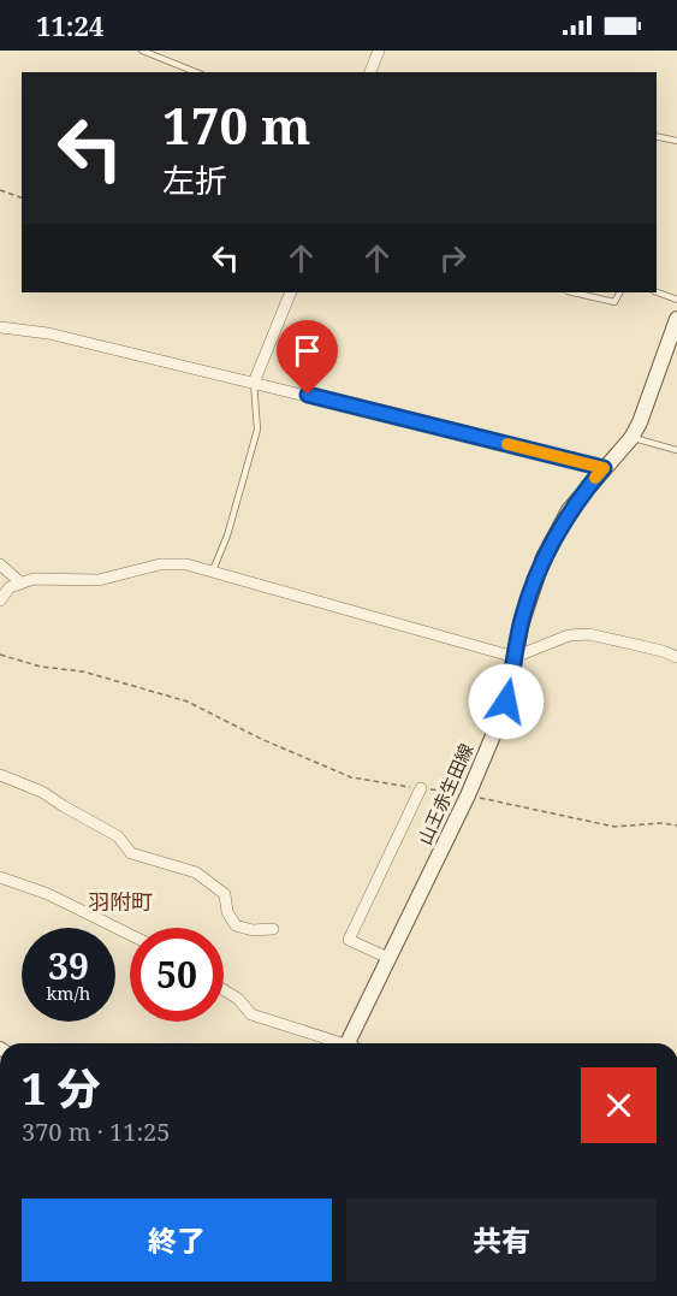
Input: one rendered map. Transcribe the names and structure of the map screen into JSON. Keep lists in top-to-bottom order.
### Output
{
  "streets": {
    "main road": ["山王赤生田線"]
  },
  "districts": ["羽附町"],
  "page": {
    "status": "11:24",
    "turn": ["170 m", "左折"],
    "speed": "39 km/h",
    "limit": "50",
    "heading": ["1 分", "370 m · 11:25"],
    "buttons": ["終了", "共有"]
  }
}
